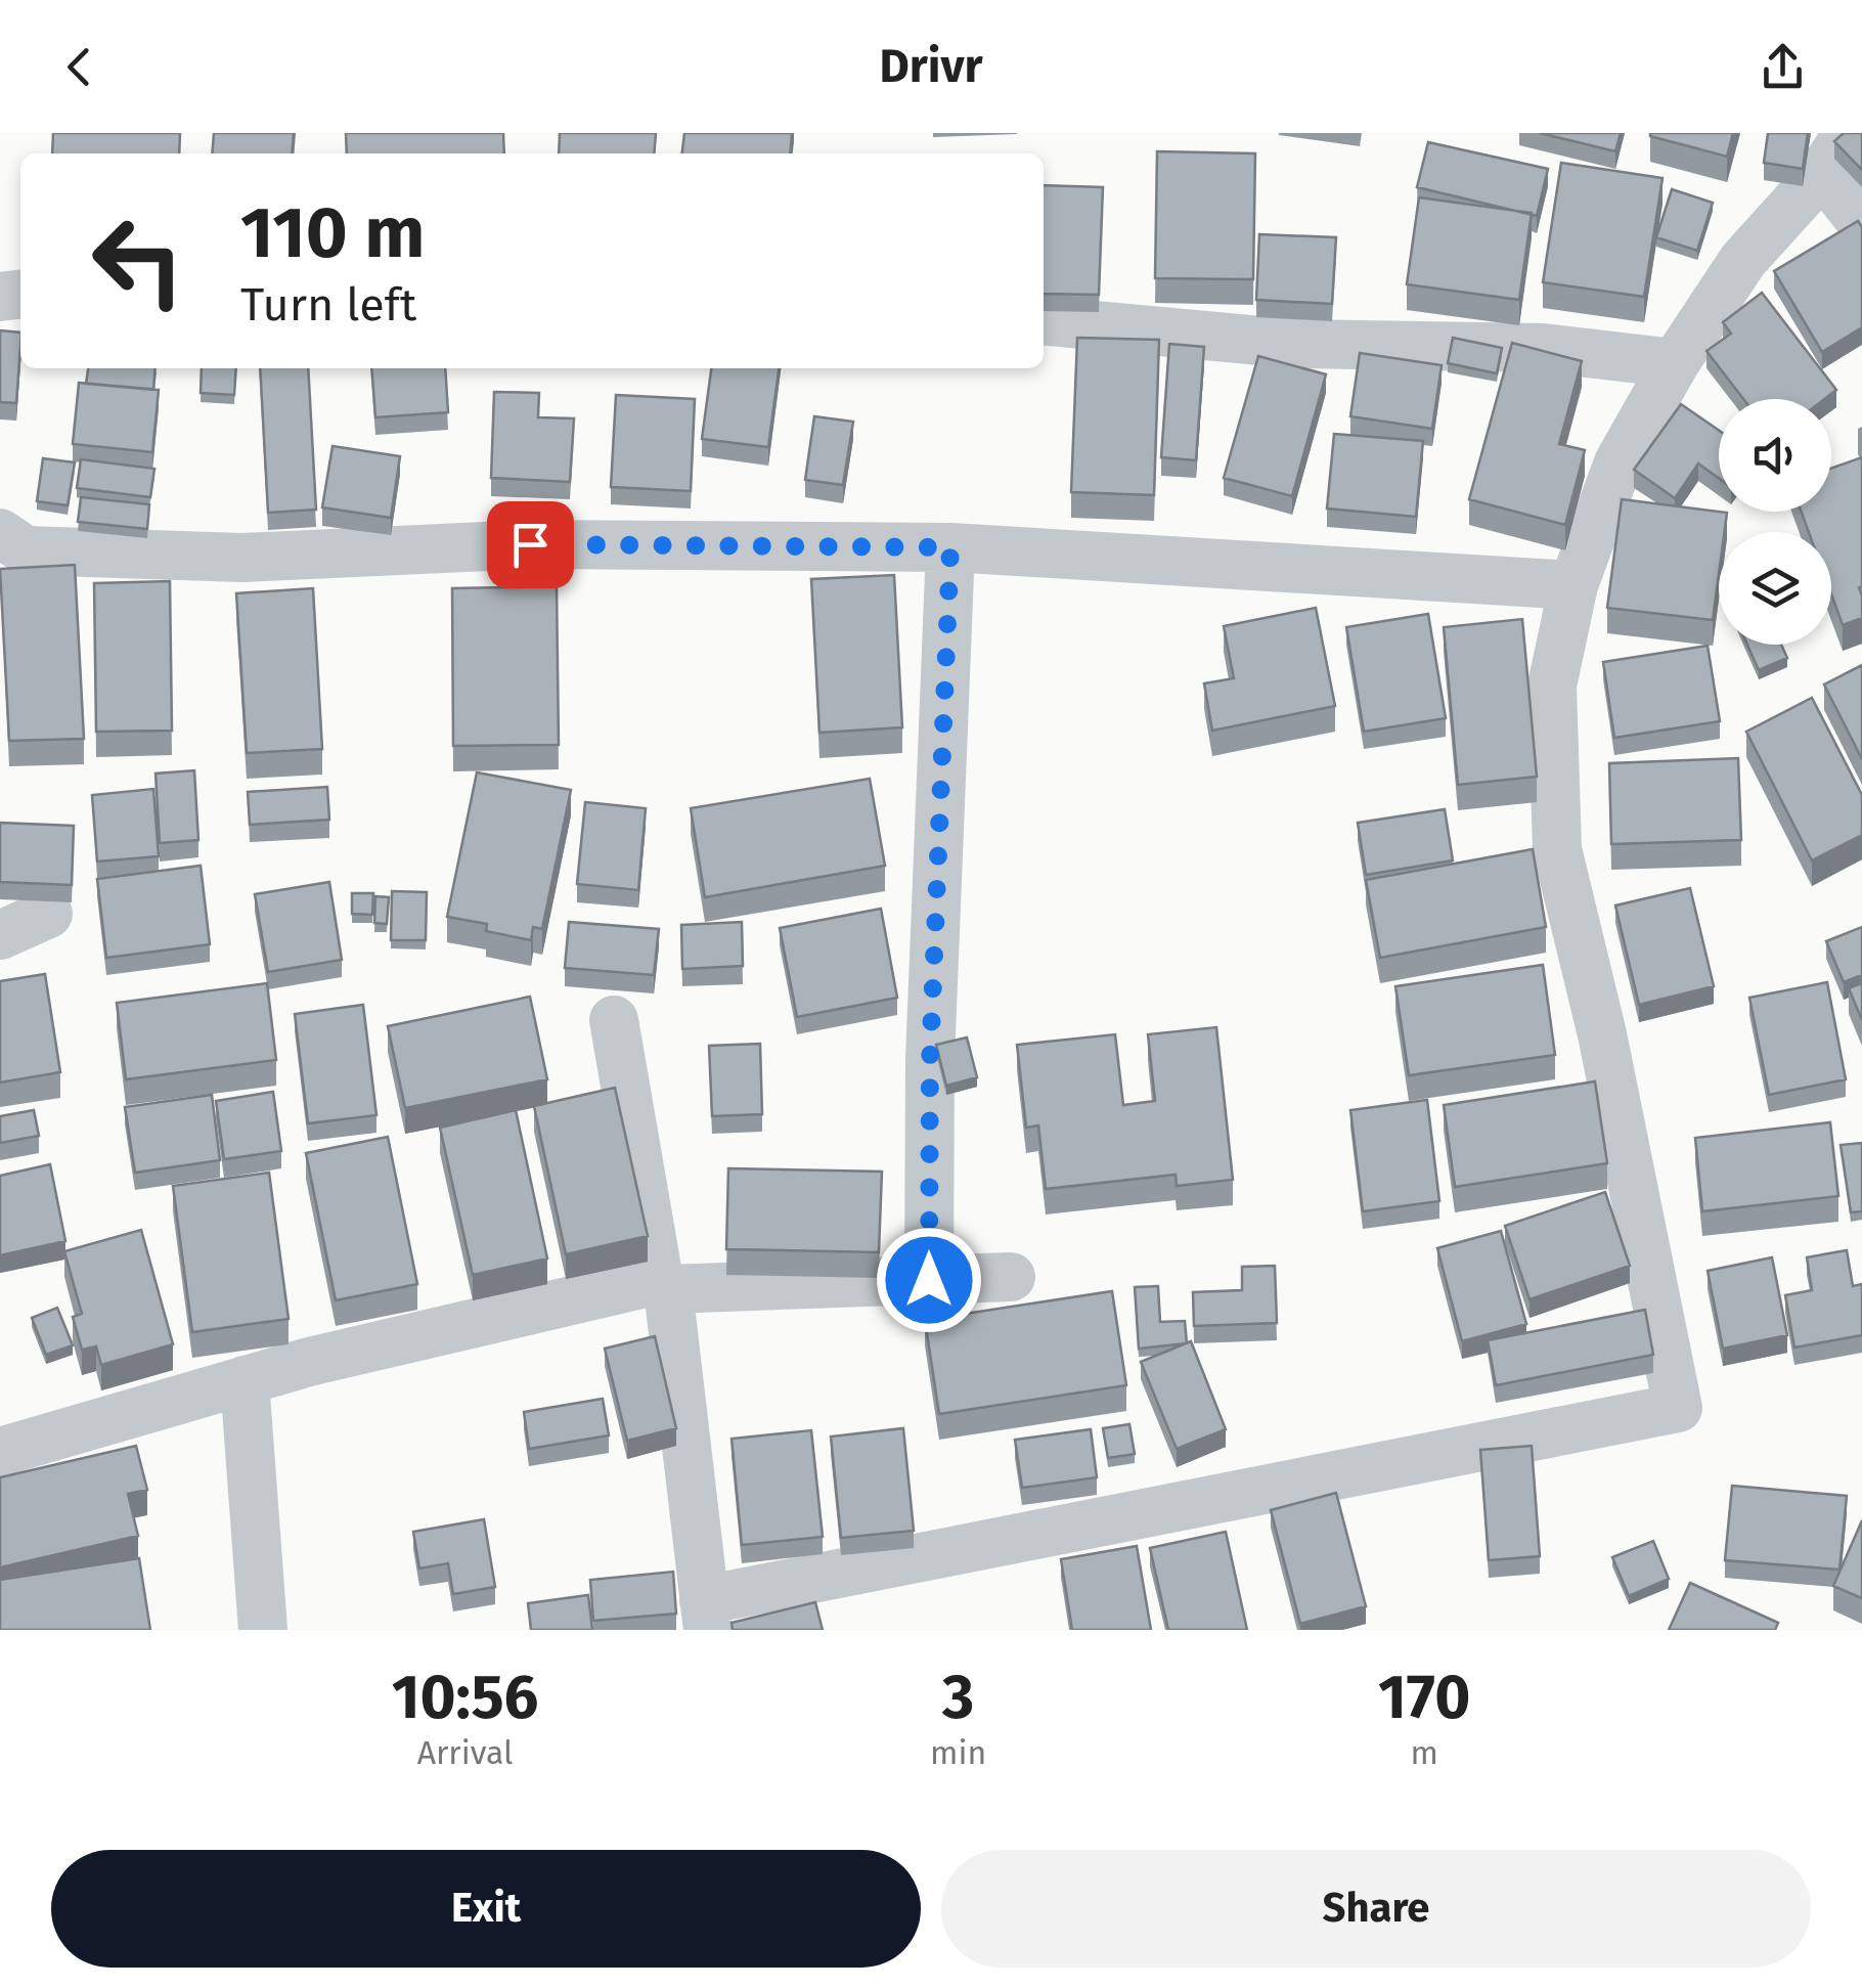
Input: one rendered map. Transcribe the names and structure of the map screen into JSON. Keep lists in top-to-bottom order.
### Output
{
  "page": {
    "header": "Drivr",
    "turn": ["110 m", "Turn left"],
    "eta": [
      "10:56",
      "Arrival",
      "3",
      "min",
      "170",
      "m"
    ],
    "buttons": ["Exit", "Share"]
  }
}
